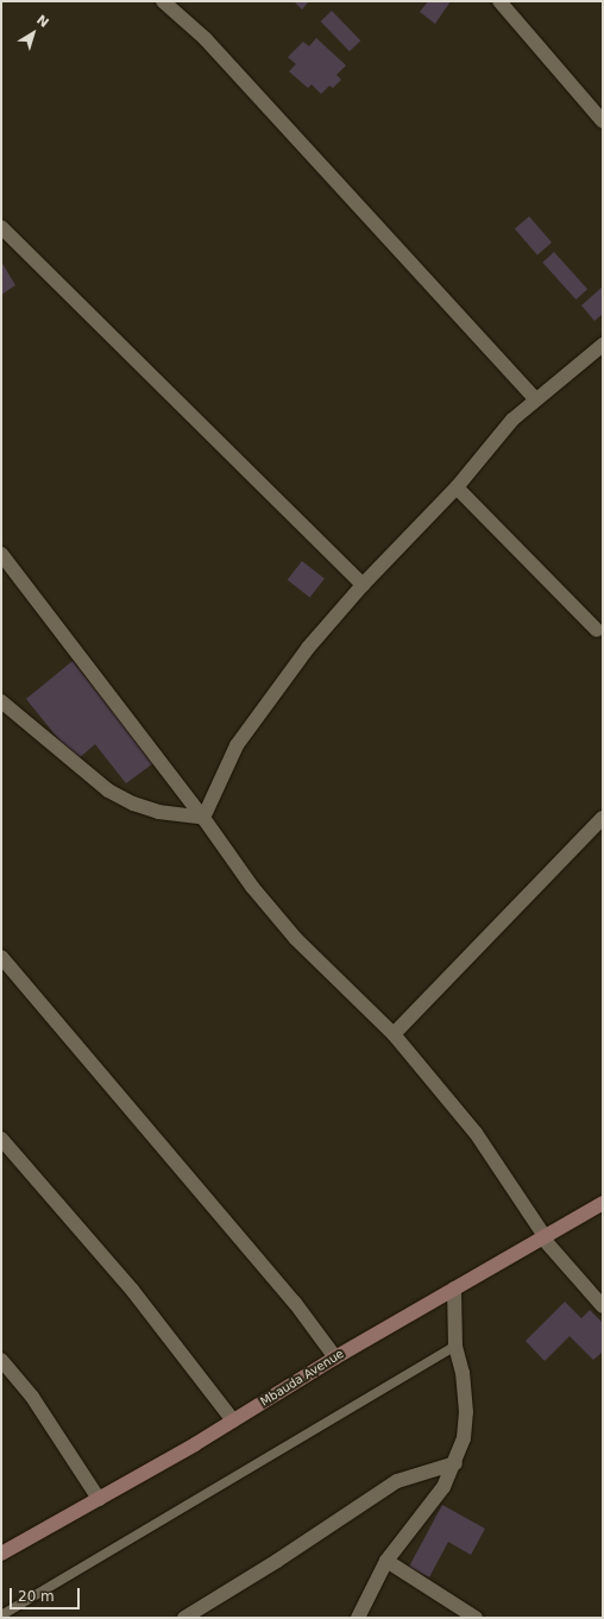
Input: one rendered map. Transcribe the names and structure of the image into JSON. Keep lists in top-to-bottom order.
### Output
{
  "streets": {
    "street": ["Mbauda Avenue"]
  },
  "scale_bar": "20 m",
  "north": "top right"
}
